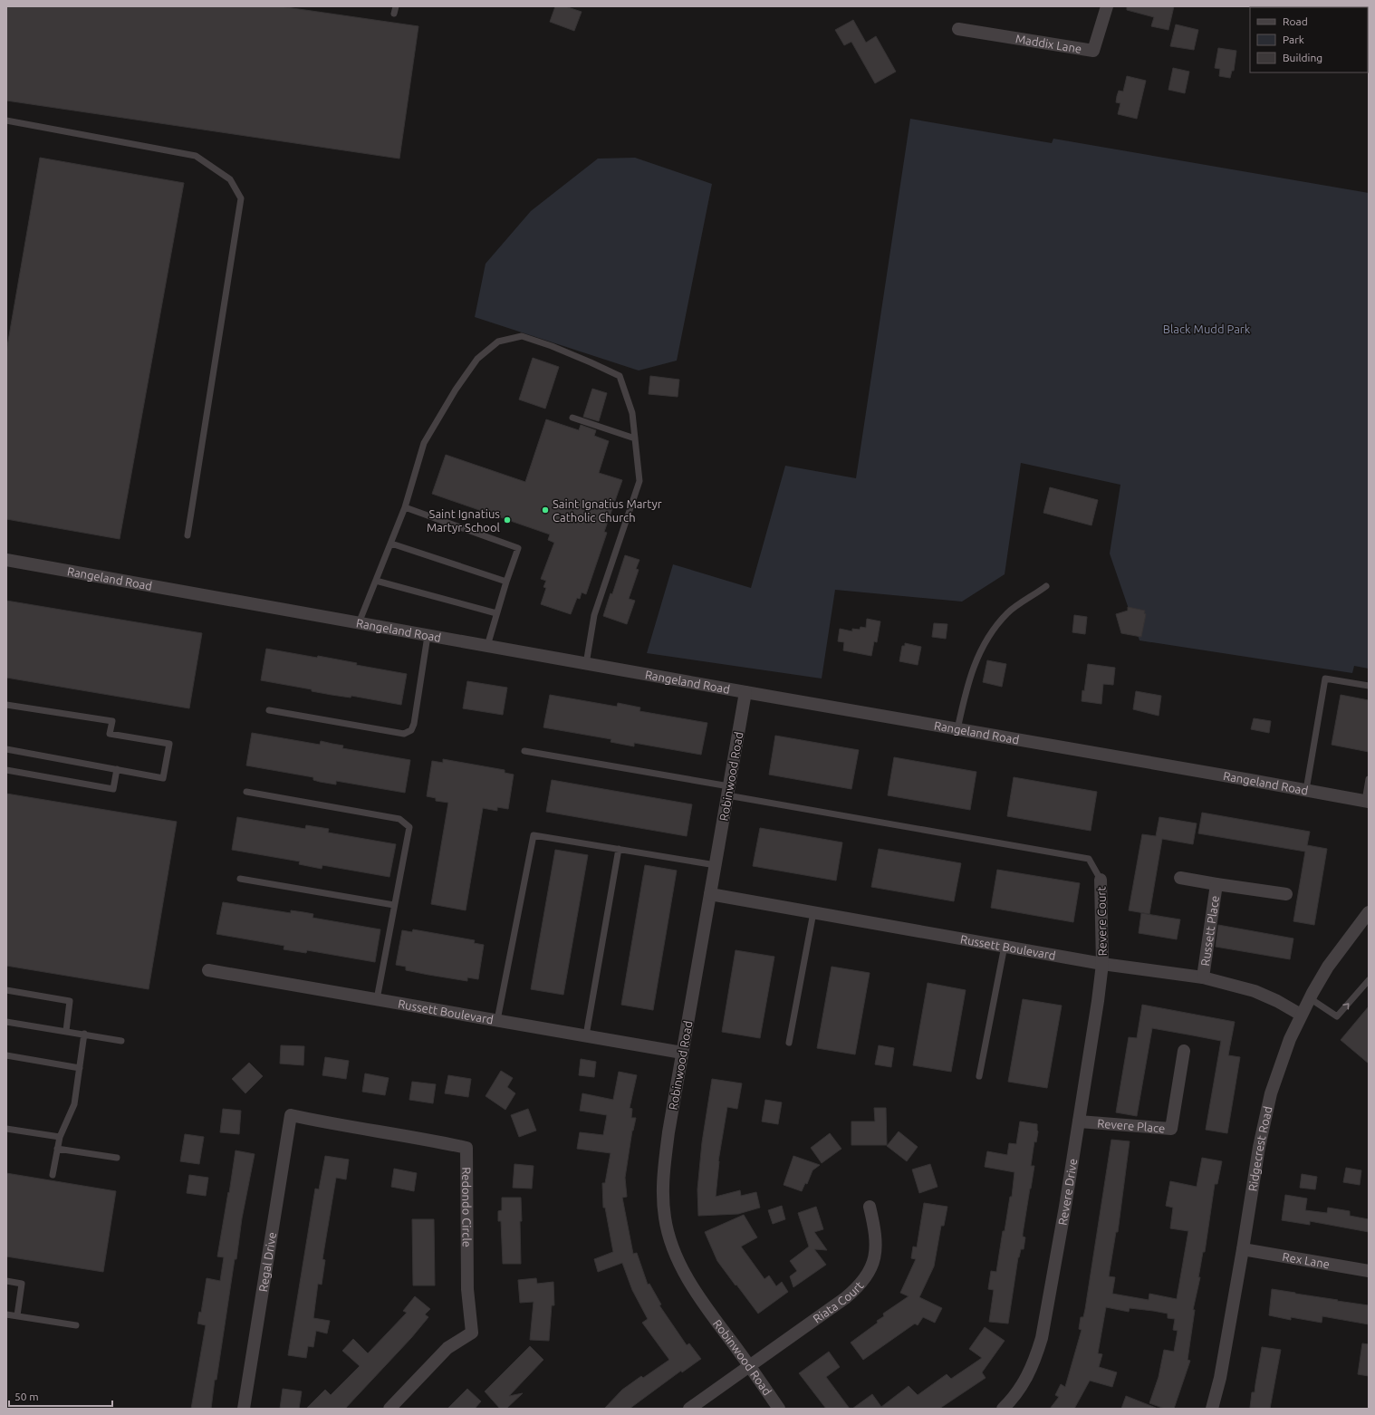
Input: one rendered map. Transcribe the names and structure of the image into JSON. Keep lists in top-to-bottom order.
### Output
{
  "streets": {
    "street": [
      "Maddix Lane",
      "Rangeland Road",
      "Robinwood Road",
      "Revere Court",
      "Russett Place",
      "Russett Boulevard",
      "Revere Place",
      "Ridgecrest Road",
      "Revere Drive",
      "Redondo Circle",
      "Rex Lane",
      "Regal Drive",
      "Riata Court"
    ]
  },
  "crossings": [
    ["Rangeland Road", "Robinwood Road"],
    ["Robinwood Road", "Russett Boulevard"],
    ["Robinwood Road", "Riata Court"],
    ["Revere Court", "Russett Boulevard"],
    ["Revere Court", "Revere Drive"],
    ["Russett Place", "Russett Boulevard"],
    ["Russett Boulevard", "Ridgecrest Road"],
    ["Russett Boulevard", "Revere Drive"],
    ["Revere Place", "Revere Drive"],
    ["Ridgecrest Road", "Rex Lane"],
    ["Redondo Circle", "Regal Drive"]
  ],
  "parks": ["Black Mudd Park"],
  "places": ["Saint Ignatius Martyr Catholic Church", "Saint Ignatius Martyr School"],
  "legend": ["Road", "Park", "Building"],
  "scale_bar": "50 m"
}
